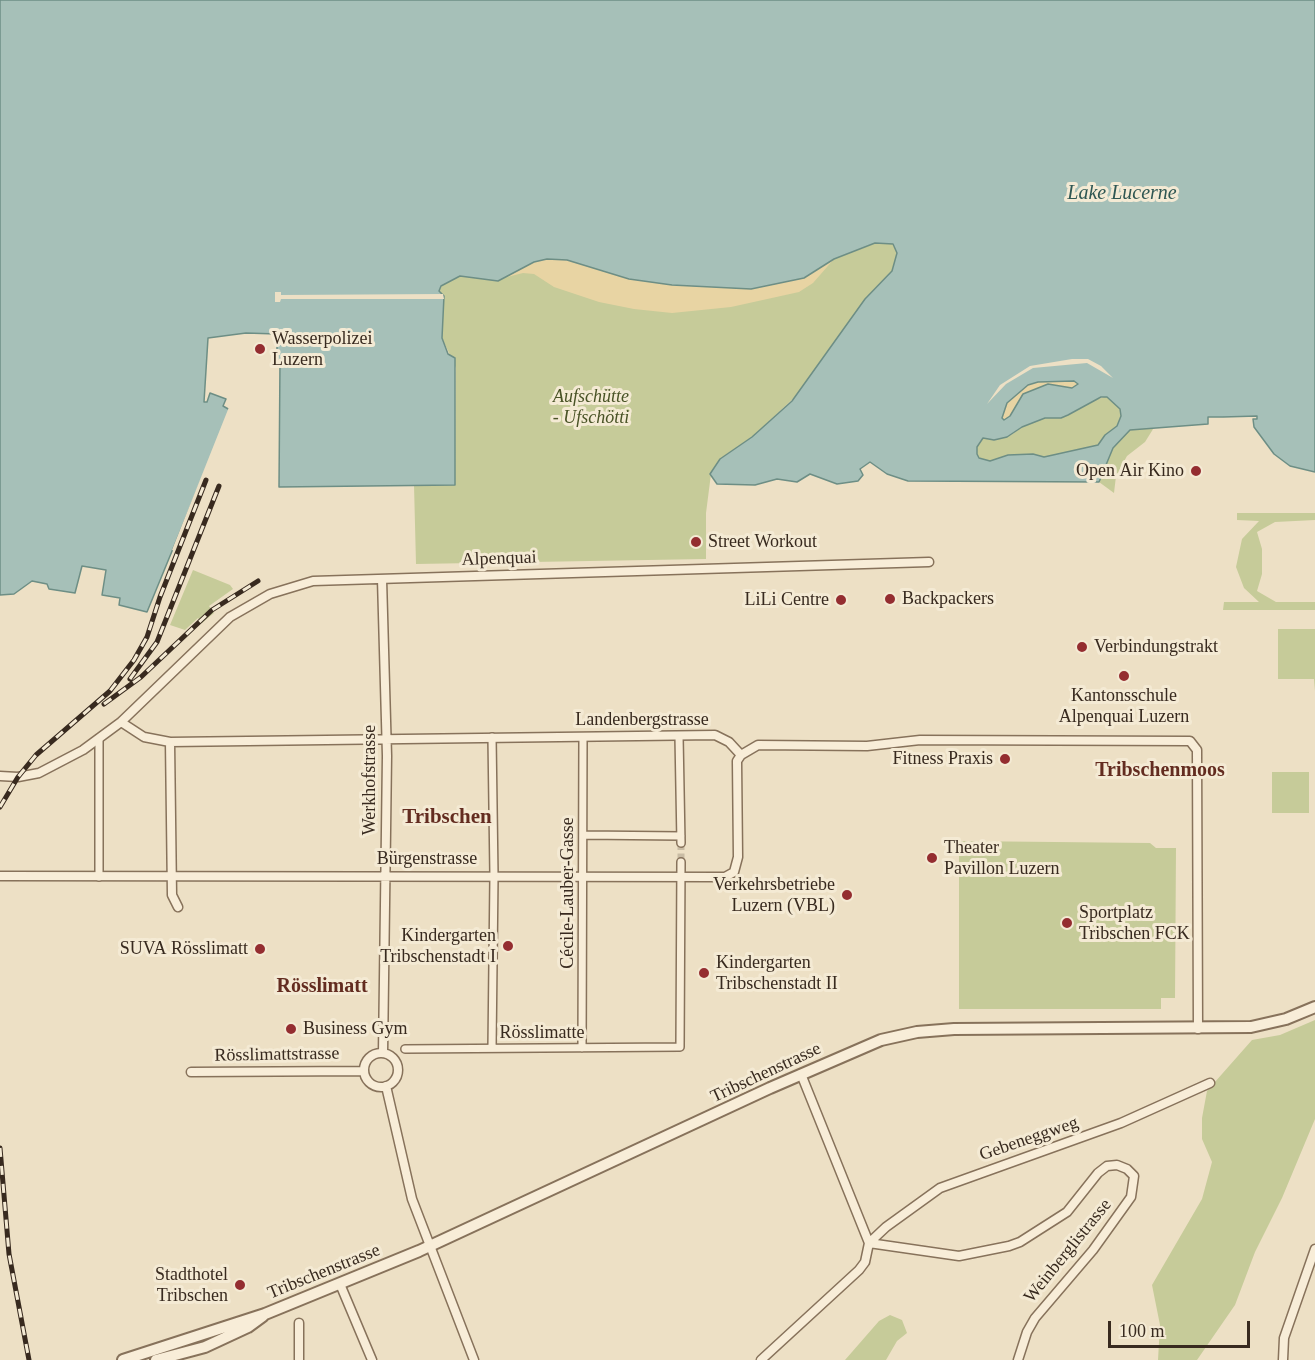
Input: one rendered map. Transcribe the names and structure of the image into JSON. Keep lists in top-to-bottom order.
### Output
{
  "streets": {
    "street": [
      "Alpenquai",
      "Landenbergstrasse",
      "Werkhofstrasse",
      "Bürgenstrasse",
      "Cécile-Lauber-Gasse",
      "Rösslimatte",
      "Rösslimattstrasse",
      "Tribschenstrasse",
      "Gebeneggweg",
      "Weinberglistrasse"
    ]
  },
  "crossings": [
    ["Alpenquai", "Landenbergstrasse"],
    ["Alpenquai", "Werkhofstrasse"],
    ["Landenbergstrasse", "Werkhofstrasse"],
    ["Landenbergstrasse", "Bürgenstrasse"],
    ["Landenbergstrasse", "Cécile-Lauber-Gasse"],
    ["Werkhofstrasse", "Bürgenstrasse"],
    ["Werkhofstrasse", "Rösslimattstrasse"],
    ["Bürgenstrasse", "Cécile-Lauber-Gasse"],
    ["Bürgenstrasse", "Rösslimatte"],
    ["Cécile-Lauber-Gasse", "Rösslimatte"],
    ["Gebeneggweg", "Weinberglistrasse"]
  ],
  "districts": ["Tribschenmoos", "Tribschen", "Rösslimatt"],
  "water": ["Lake Lucerne"],
  "parks": ["Aufschütte - Ufschötti"],
  "places": [
    "Wasserpolizei Luzern",
    "Open Air Kino",
    "Street Workout",
    "Backpackers",
    "LiLi Centre",
    "Verbindungstrakt",
    "Kantonsschule Alpenquai Luzern",
    "Fitness Praxis",
    "Theater Pavillon Luzern",
    "Verkehrsbetriebe Luzern (VBL)",
    "Sportplatz Tribschen FCK",
    "Kindergarten Tribschenstadt I",
    "SUVA Rösslimatt",
    "Kindergarten Tribschenstadt II",
    "Business Gym",
    "Stadthotel Tribschen"
  ],
  "scale_bar": "100 m"
}
